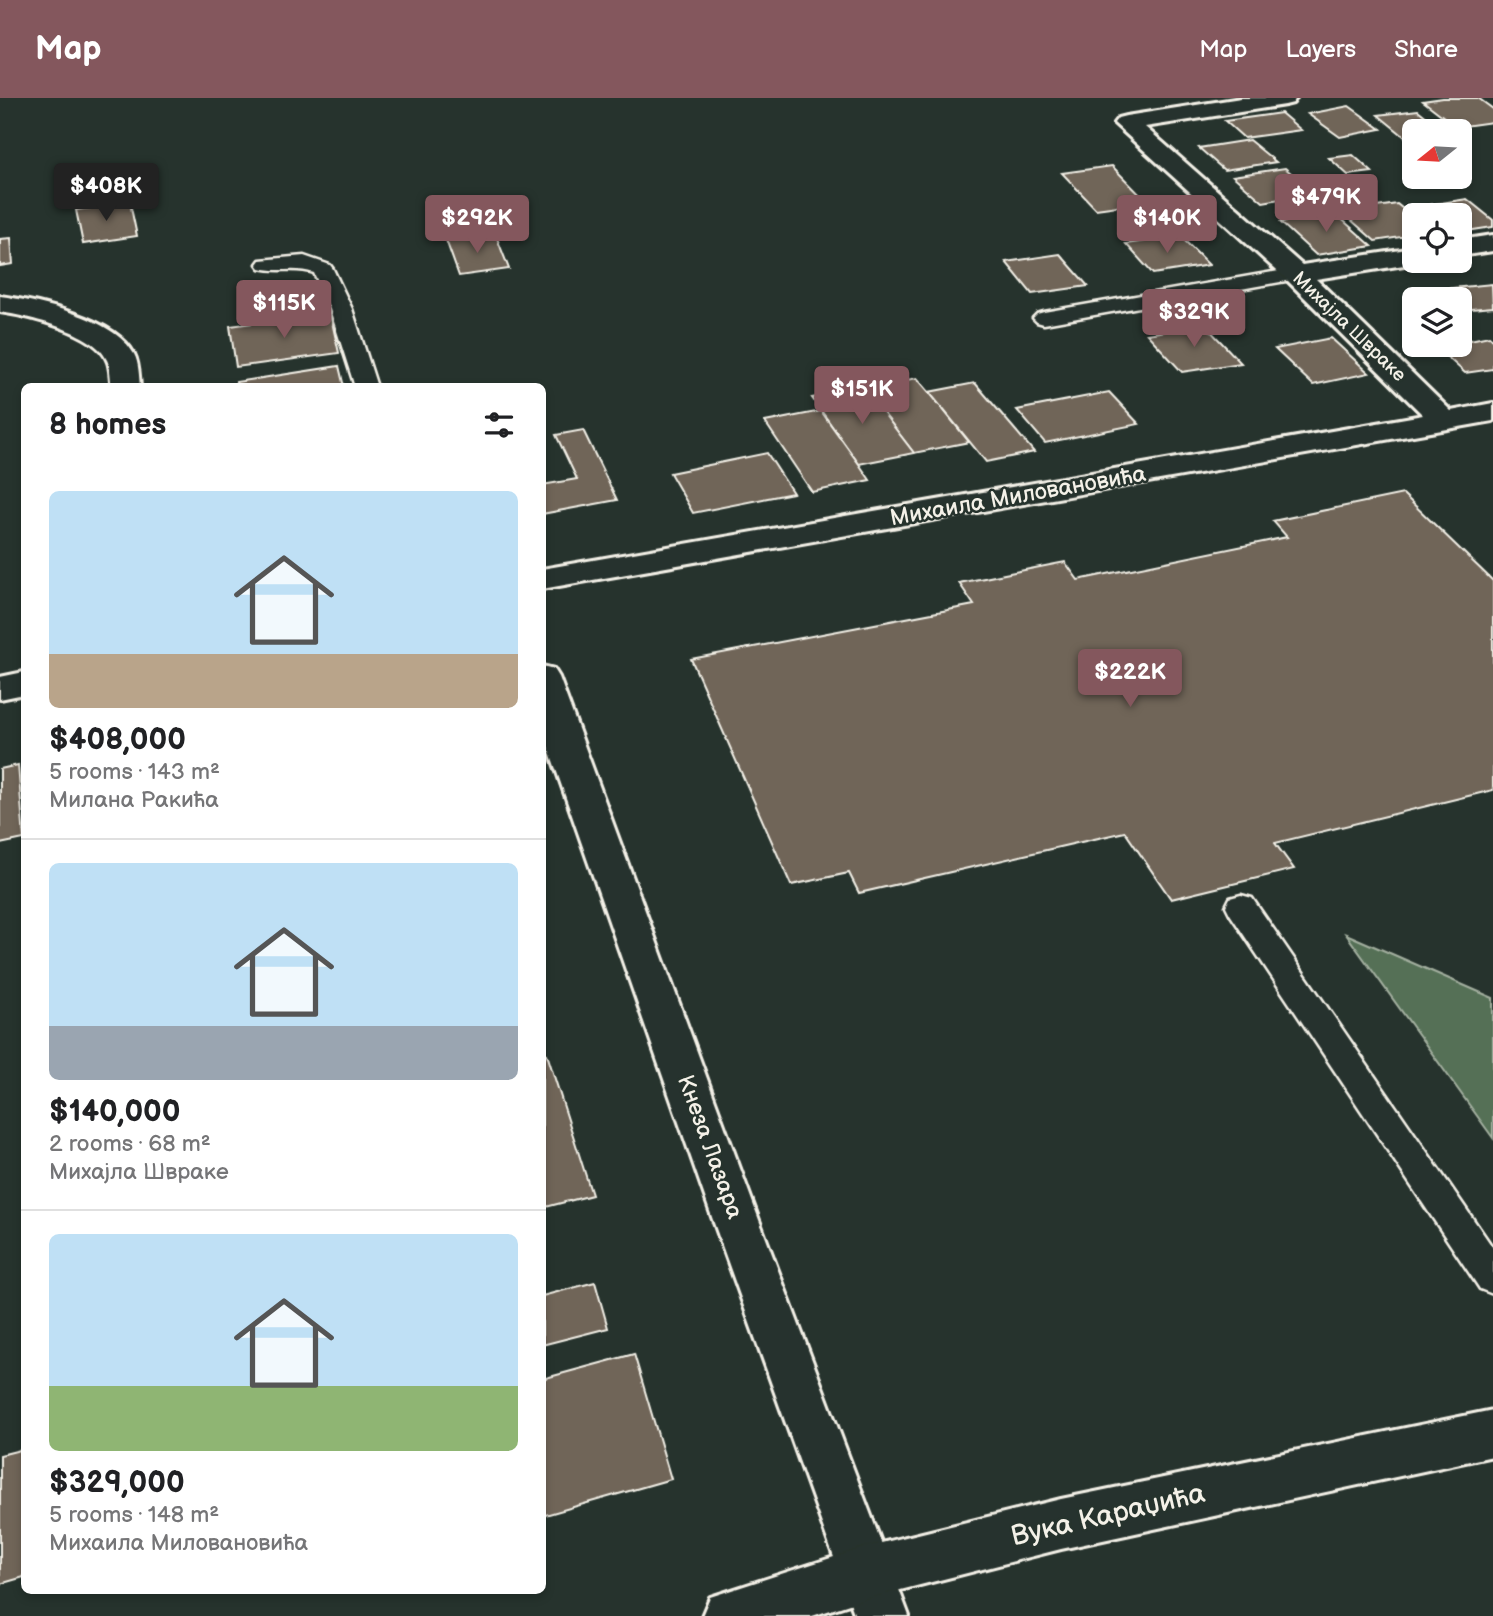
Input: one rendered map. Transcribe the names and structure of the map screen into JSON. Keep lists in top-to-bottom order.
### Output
{
  "streets": {
    "street": [
      "Михајла Швраке",
      "Михаила Миловановића",
      "Кнеза Лазара",
      "Вука Караџића"
    ]
  },
  "crossings": [
    ["Михајла Швраке", "Михаила Миловановића"],
    ["Кнеза Лазара", "Вука Караџића"]
  ],
  "north": "left",
  "page": {
    "header": "Map",
    "nav": ["Map", "Layers", "Share"],
    "price": [
      "$408K",
      "$479K",
      "$292K",
      "$140K",
      "$115K",
      "$329K",
      "$151K",
      "$222K"
    ],
    "heading": "8 homes",
    "list": [
      {
        "name": "$408,000",
        "note": "5 rooms · 143 m² · Милана Ракића"
      },
      {
        "name": "$140,000",
        "note": "2 rooms · 68 m² · Михајла Швраке"
      },
      {
        "name": "$329,000",
        "note": "5 rooms · 148 m² · Михаила Миловановића"
      }
    ]
  }
}
